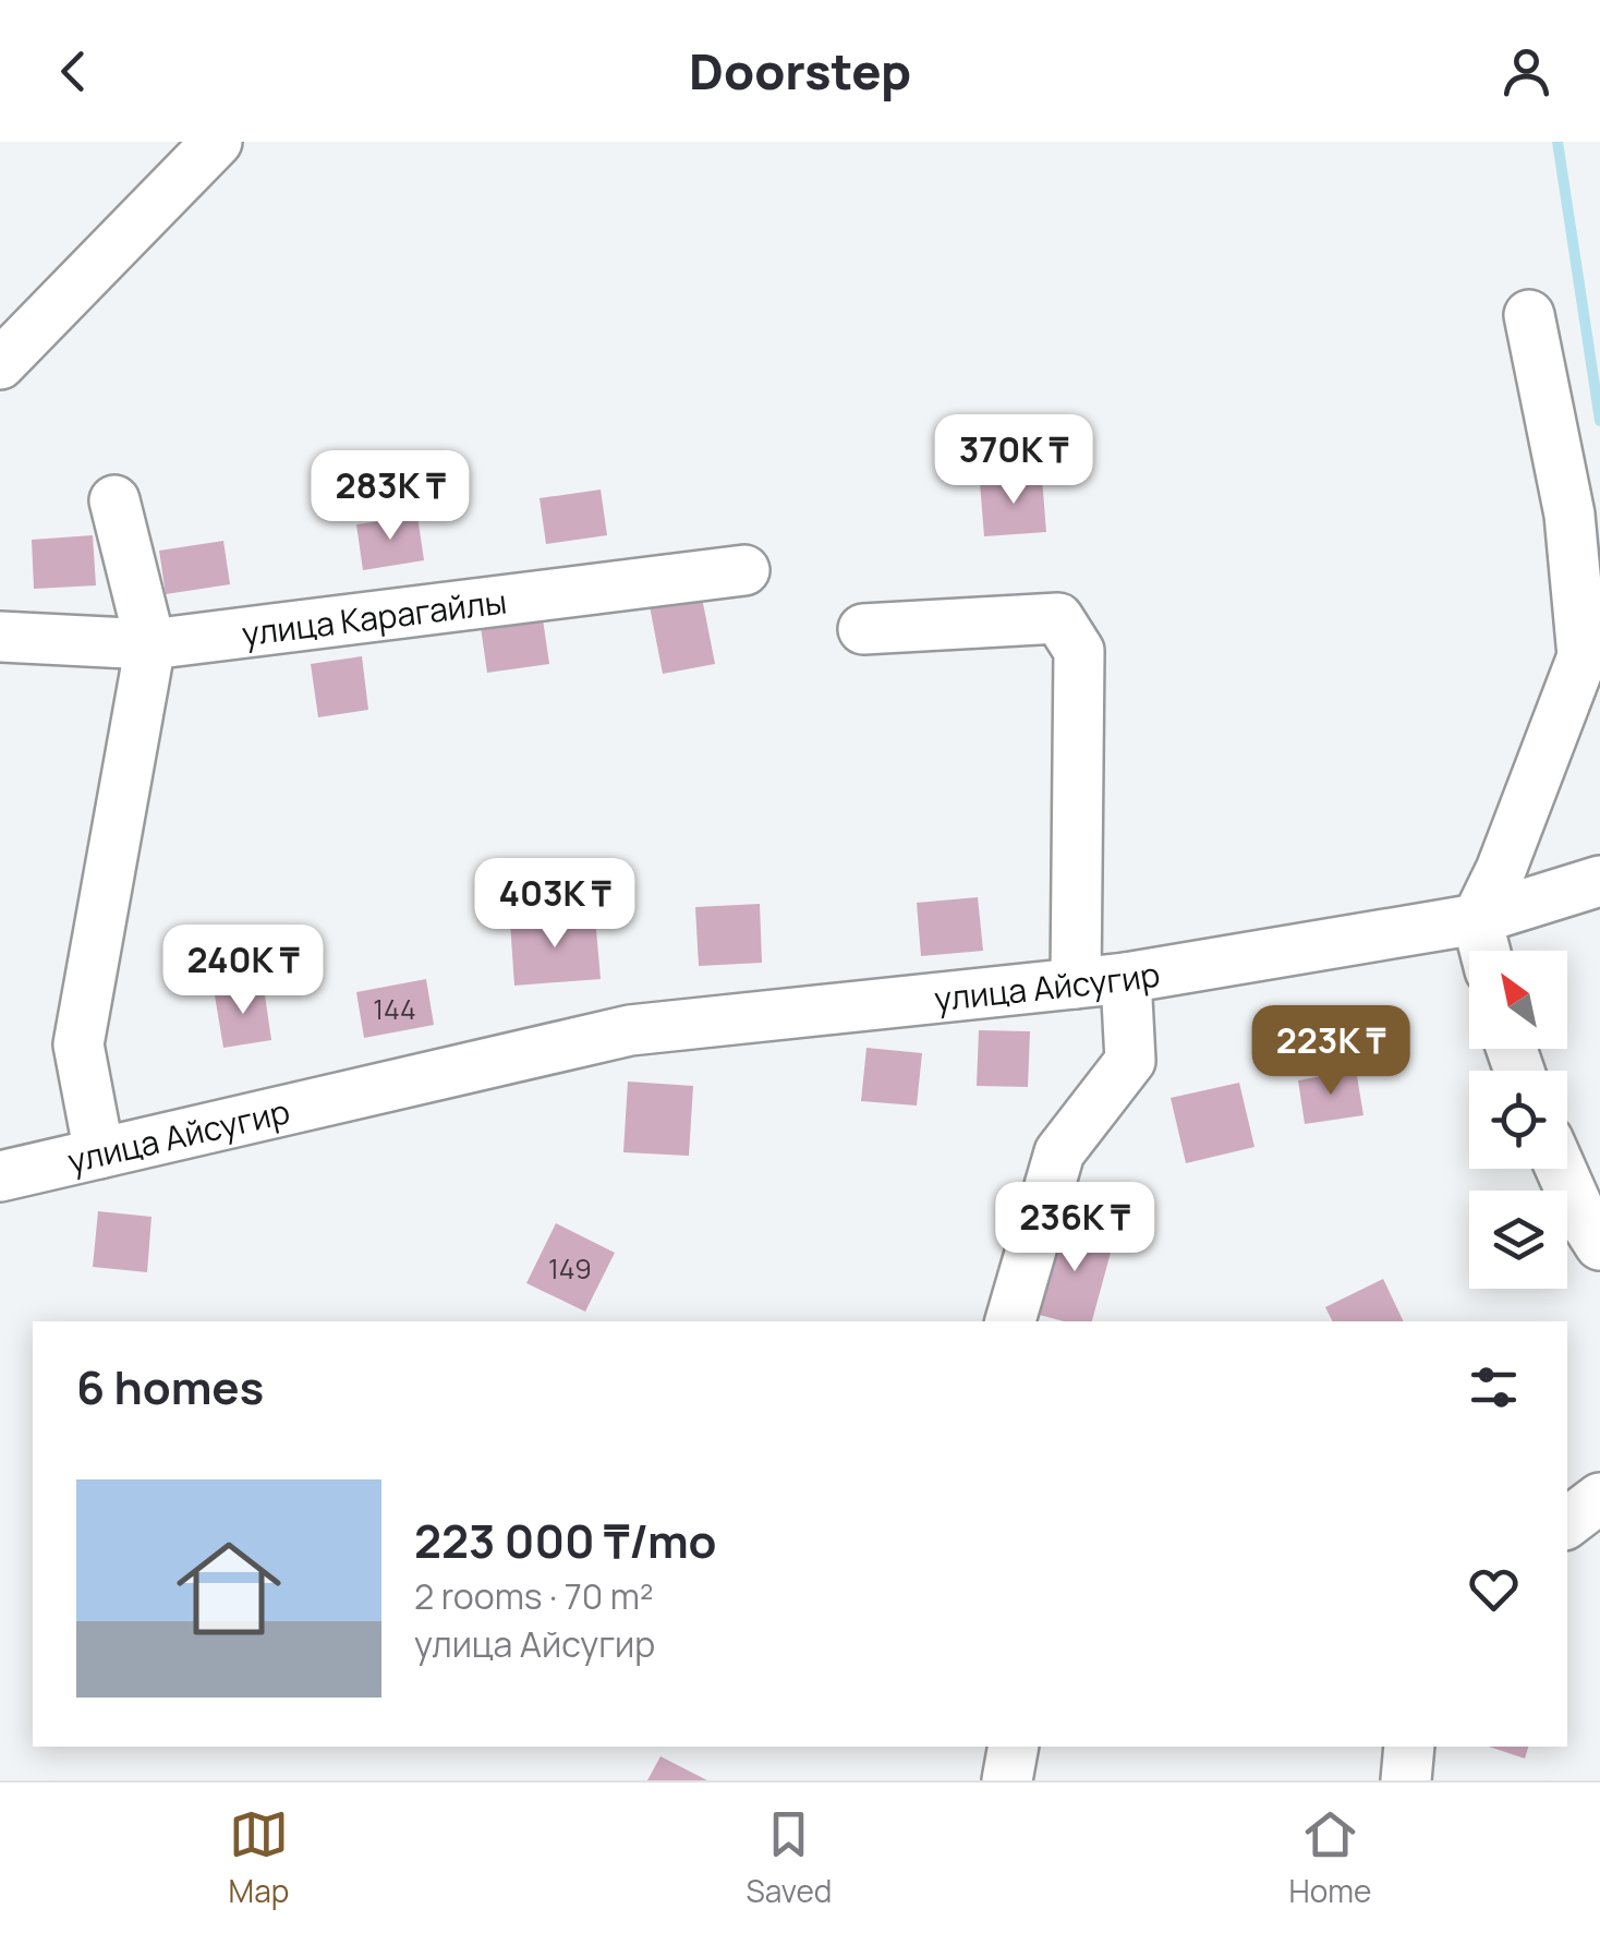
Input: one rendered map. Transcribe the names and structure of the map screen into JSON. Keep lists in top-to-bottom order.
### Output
{
  "streets": {
    "street": ["улица Карагайлы", "улица Айсугир"]
  },
  "house_numbers": ["144", "149"],
  "north": "top left",
  "page": {
    "header": "Doorstep",
    "price": [
      "370K ₸",
      "283K ₸",
      "403K ₸",
      "240K ₸",
      "223K ₸",
      "236K ₸"
    ],
    "heading": "6 homes",
    "list": [
      {
        "name": "223 000 ₸/mo",
        "note": "2 rooms · 70 m² · улица Айсугир"
      }
    ],
    "tabs": ["Map", "Saved", "Home"]
  }
}
